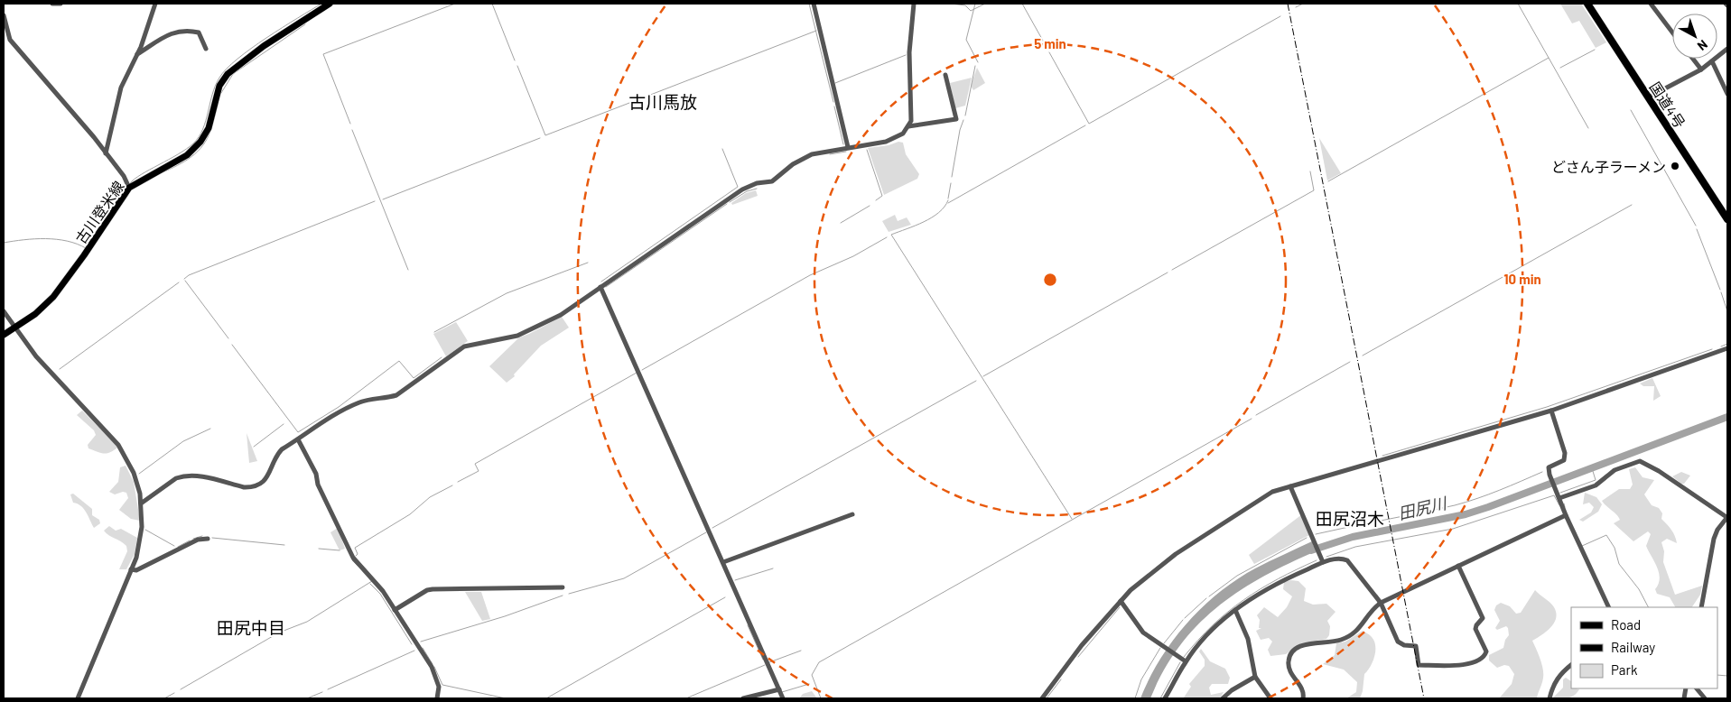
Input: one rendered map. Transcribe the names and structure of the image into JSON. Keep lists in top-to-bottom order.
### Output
{
  "streets": {
    "highway": ["国道4号"],
    "main road": ["古川登米線"]
  },
  "districts": ["古川馬放", "田尻沼木", "田尻中目"],
  "water": ["田尻川"],
  "places": ["どさん子ラーメン"],
  "legend": ["Road", "Railway", "Park"],
  "north": "bottom right",
  "rings": ["5 min", "10 min"]
}
